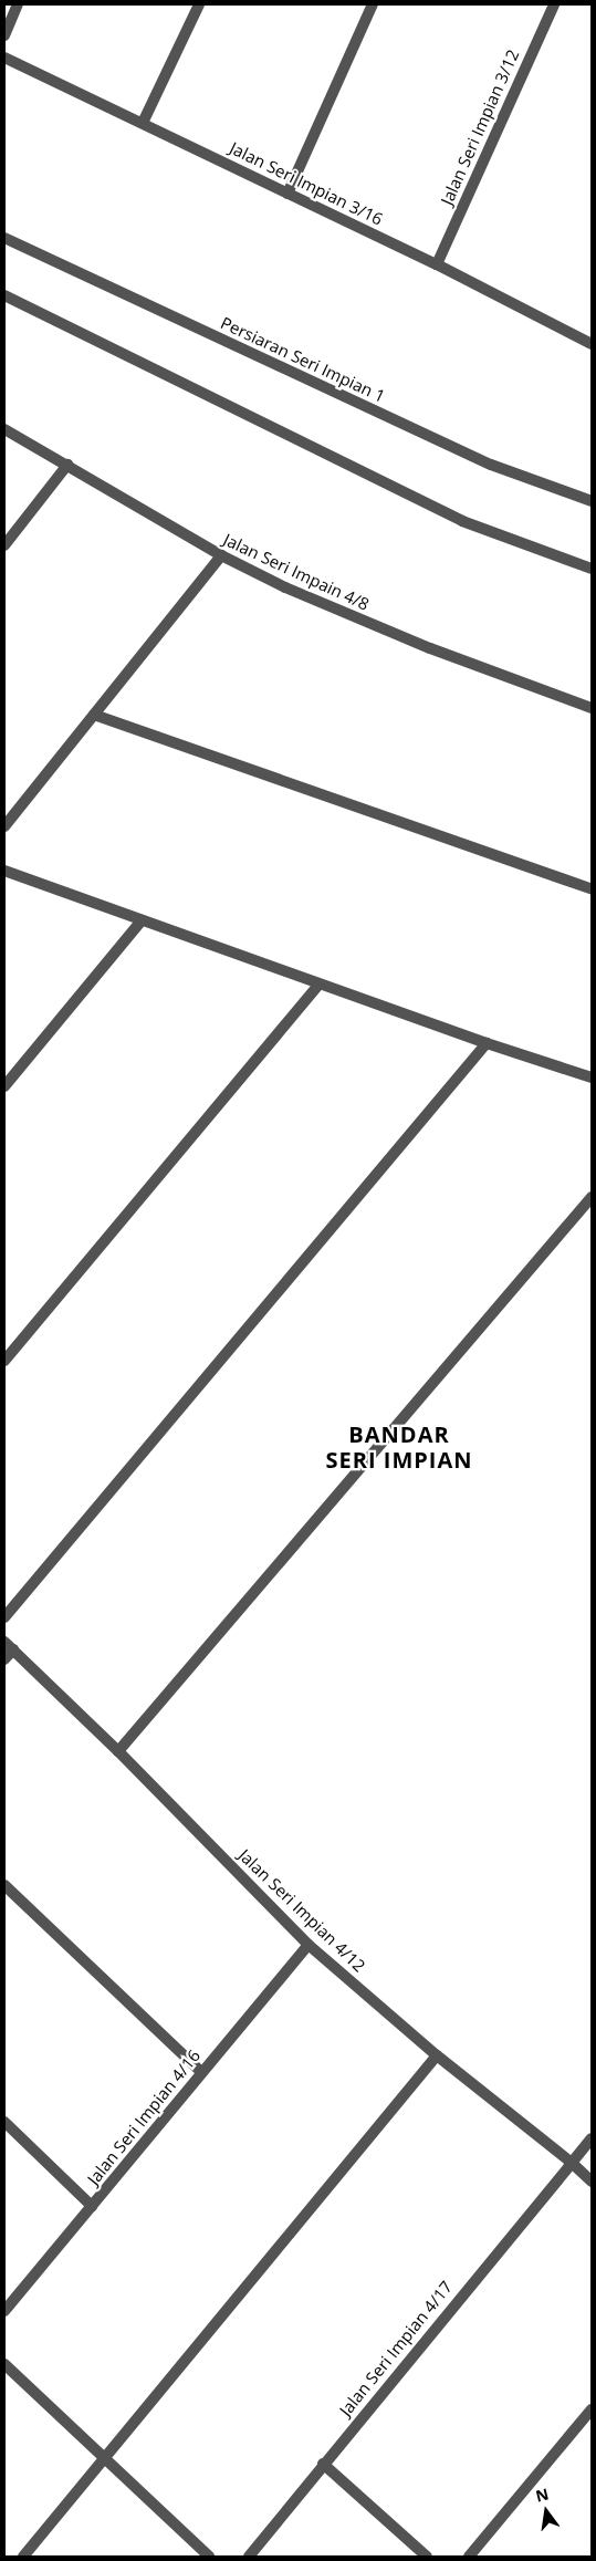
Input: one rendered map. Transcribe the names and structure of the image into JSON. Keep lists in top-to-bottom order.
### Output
{
  "streets": {
    "street": [
      "Jalan Seri Impian 3/12",
      "Jalan Seri Impian 3/16",
      "Persiaran Seri Impian 1",
      "Jalan Seri Impain 4/8",
      "Jalan Seri Impian 4/12",
      "Jalan Seri Impian 4/16",
      "Jalan Seri Impian 4/17"
    ]
  },
  "crossings": [
    ["Jalan Seri Impian 3/12", "Jalan Seri Impian 3/16"],
    ["Jalan Seri Impian 4/12", "Jalan Seri Impian 4/16"],
    ["Jalan Seri Impian 4/12", "Jalan Seri Impian 4/17"]
  ],
  "districts": ["BANDAR SERI IMPIAN"],
  "north": "top"
}
